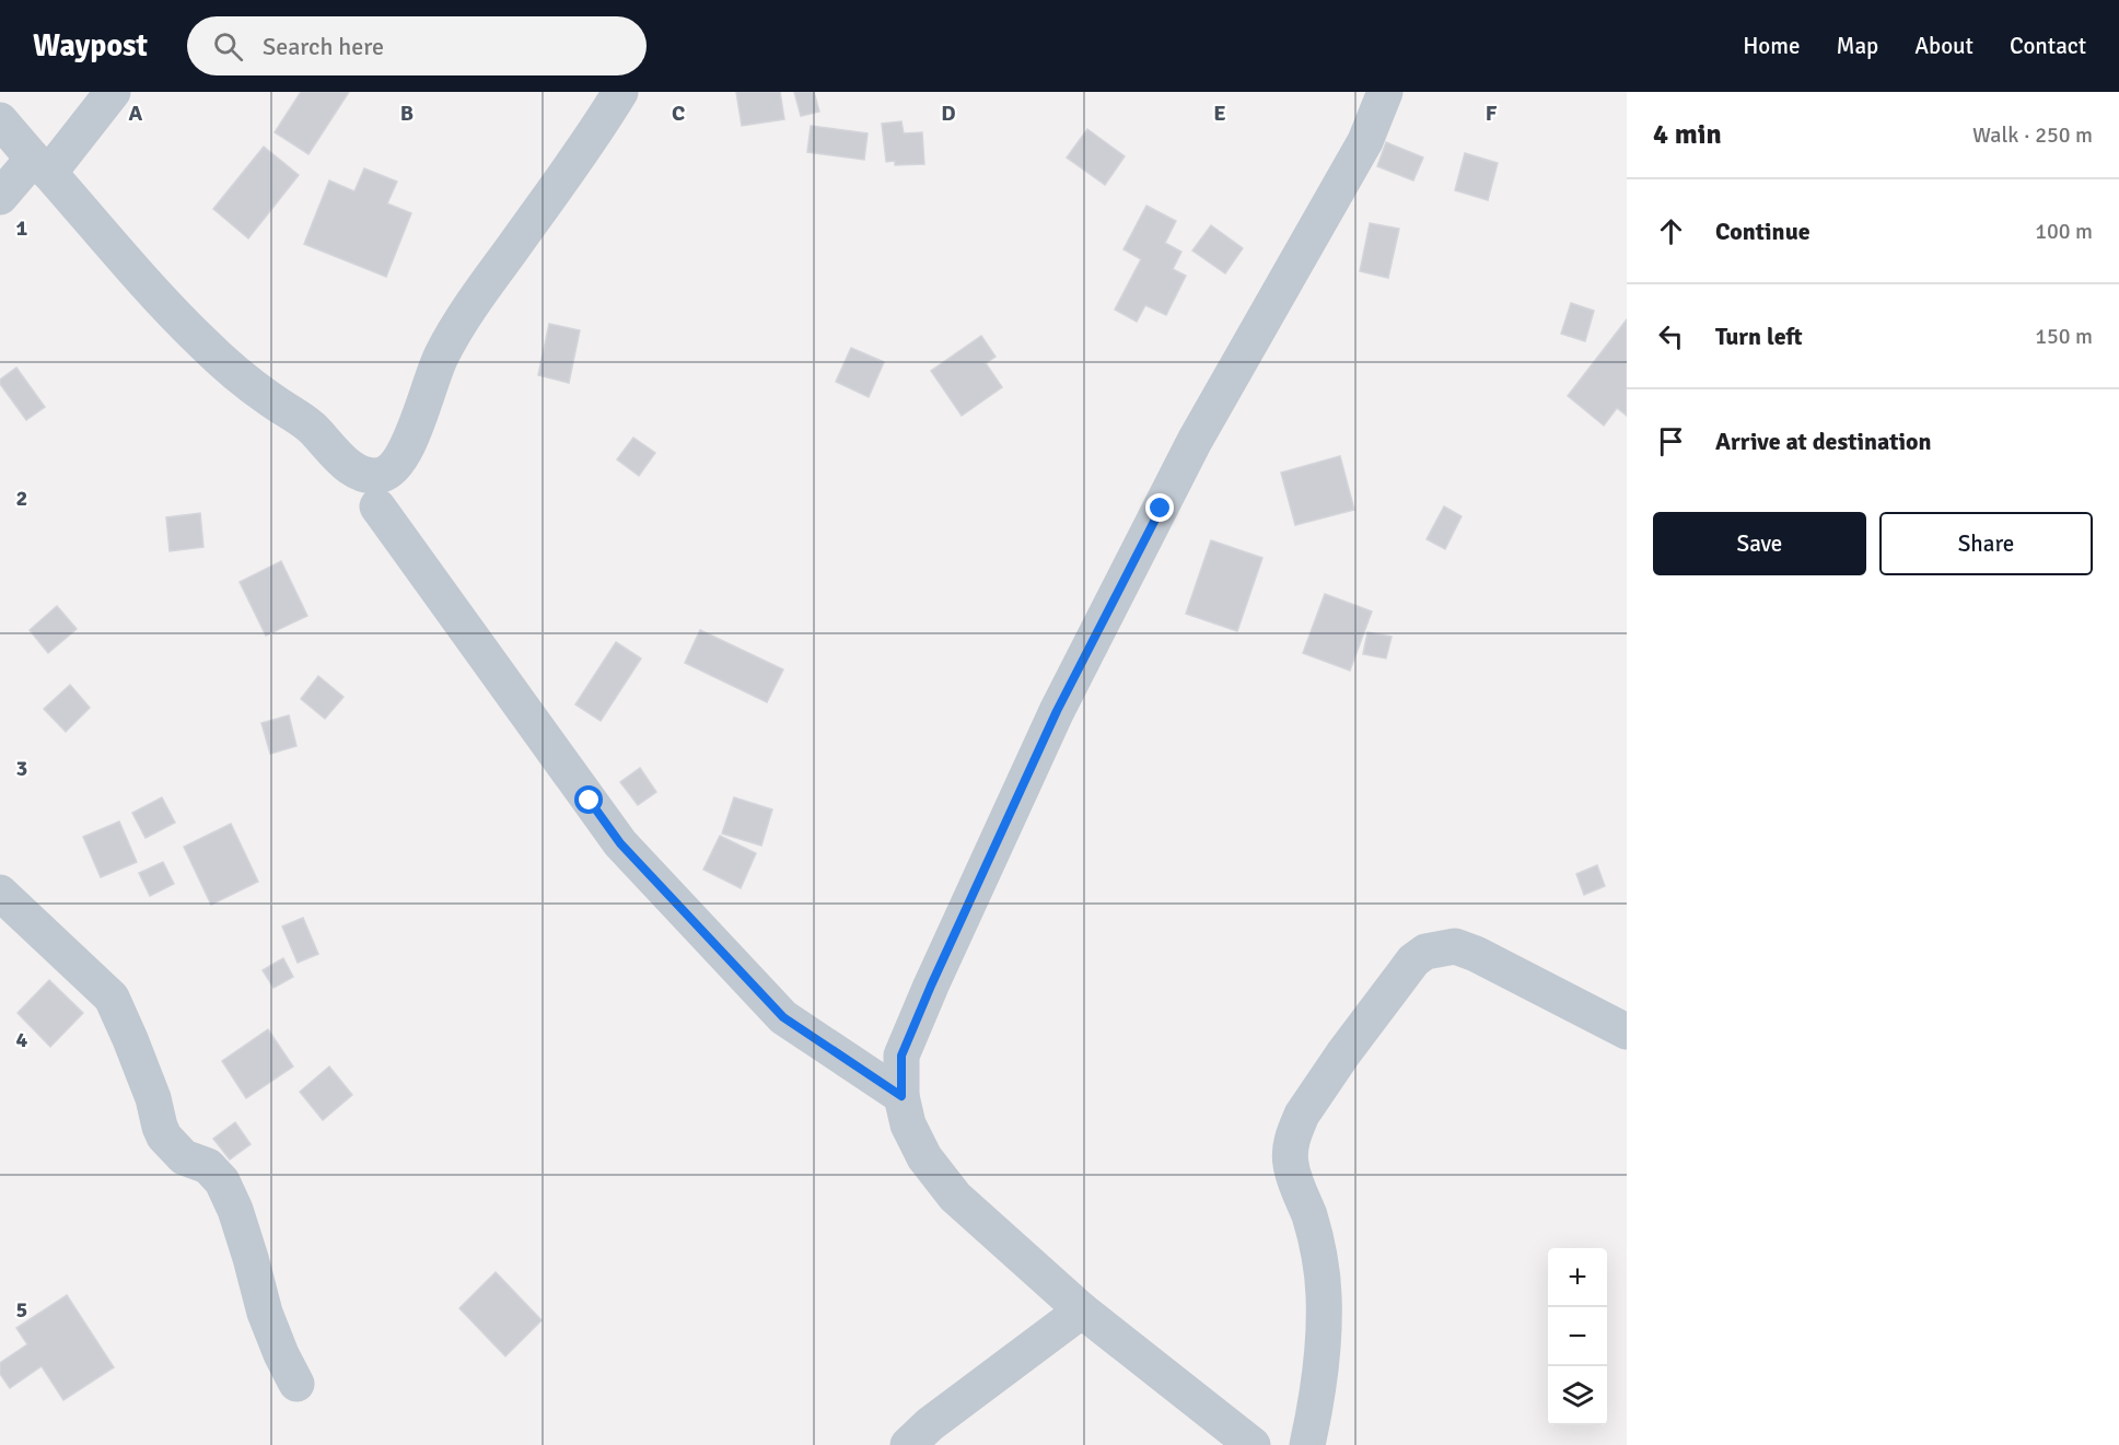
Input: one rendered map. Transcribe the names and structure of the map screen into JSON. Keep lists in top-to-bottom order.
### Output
{
  "page": {
    "header": "Waypost",
    "search": "Search here",
    "nav": [
      "Home",
      "Map",
      "About",
      "Contact"
    ],
    "heading": ["4 min", "Walk · 250 m"],
    "list": [
      ["Continue", "100 m"],
      ["Turn left", "150 m"],
      "Arrive at destination"
    ],
    "buttons": ["Save", "Share"],
    "map_buttons": ["+", "−"]
  },
  "grid": {
    "columns": [
      "A",
      "B",
      "C",
      "D",
      "E",
      "F"
    ],
    "rows": [
      "1",
      "2",
      "3",
      "4",
      "5"
    ]
  }
}
